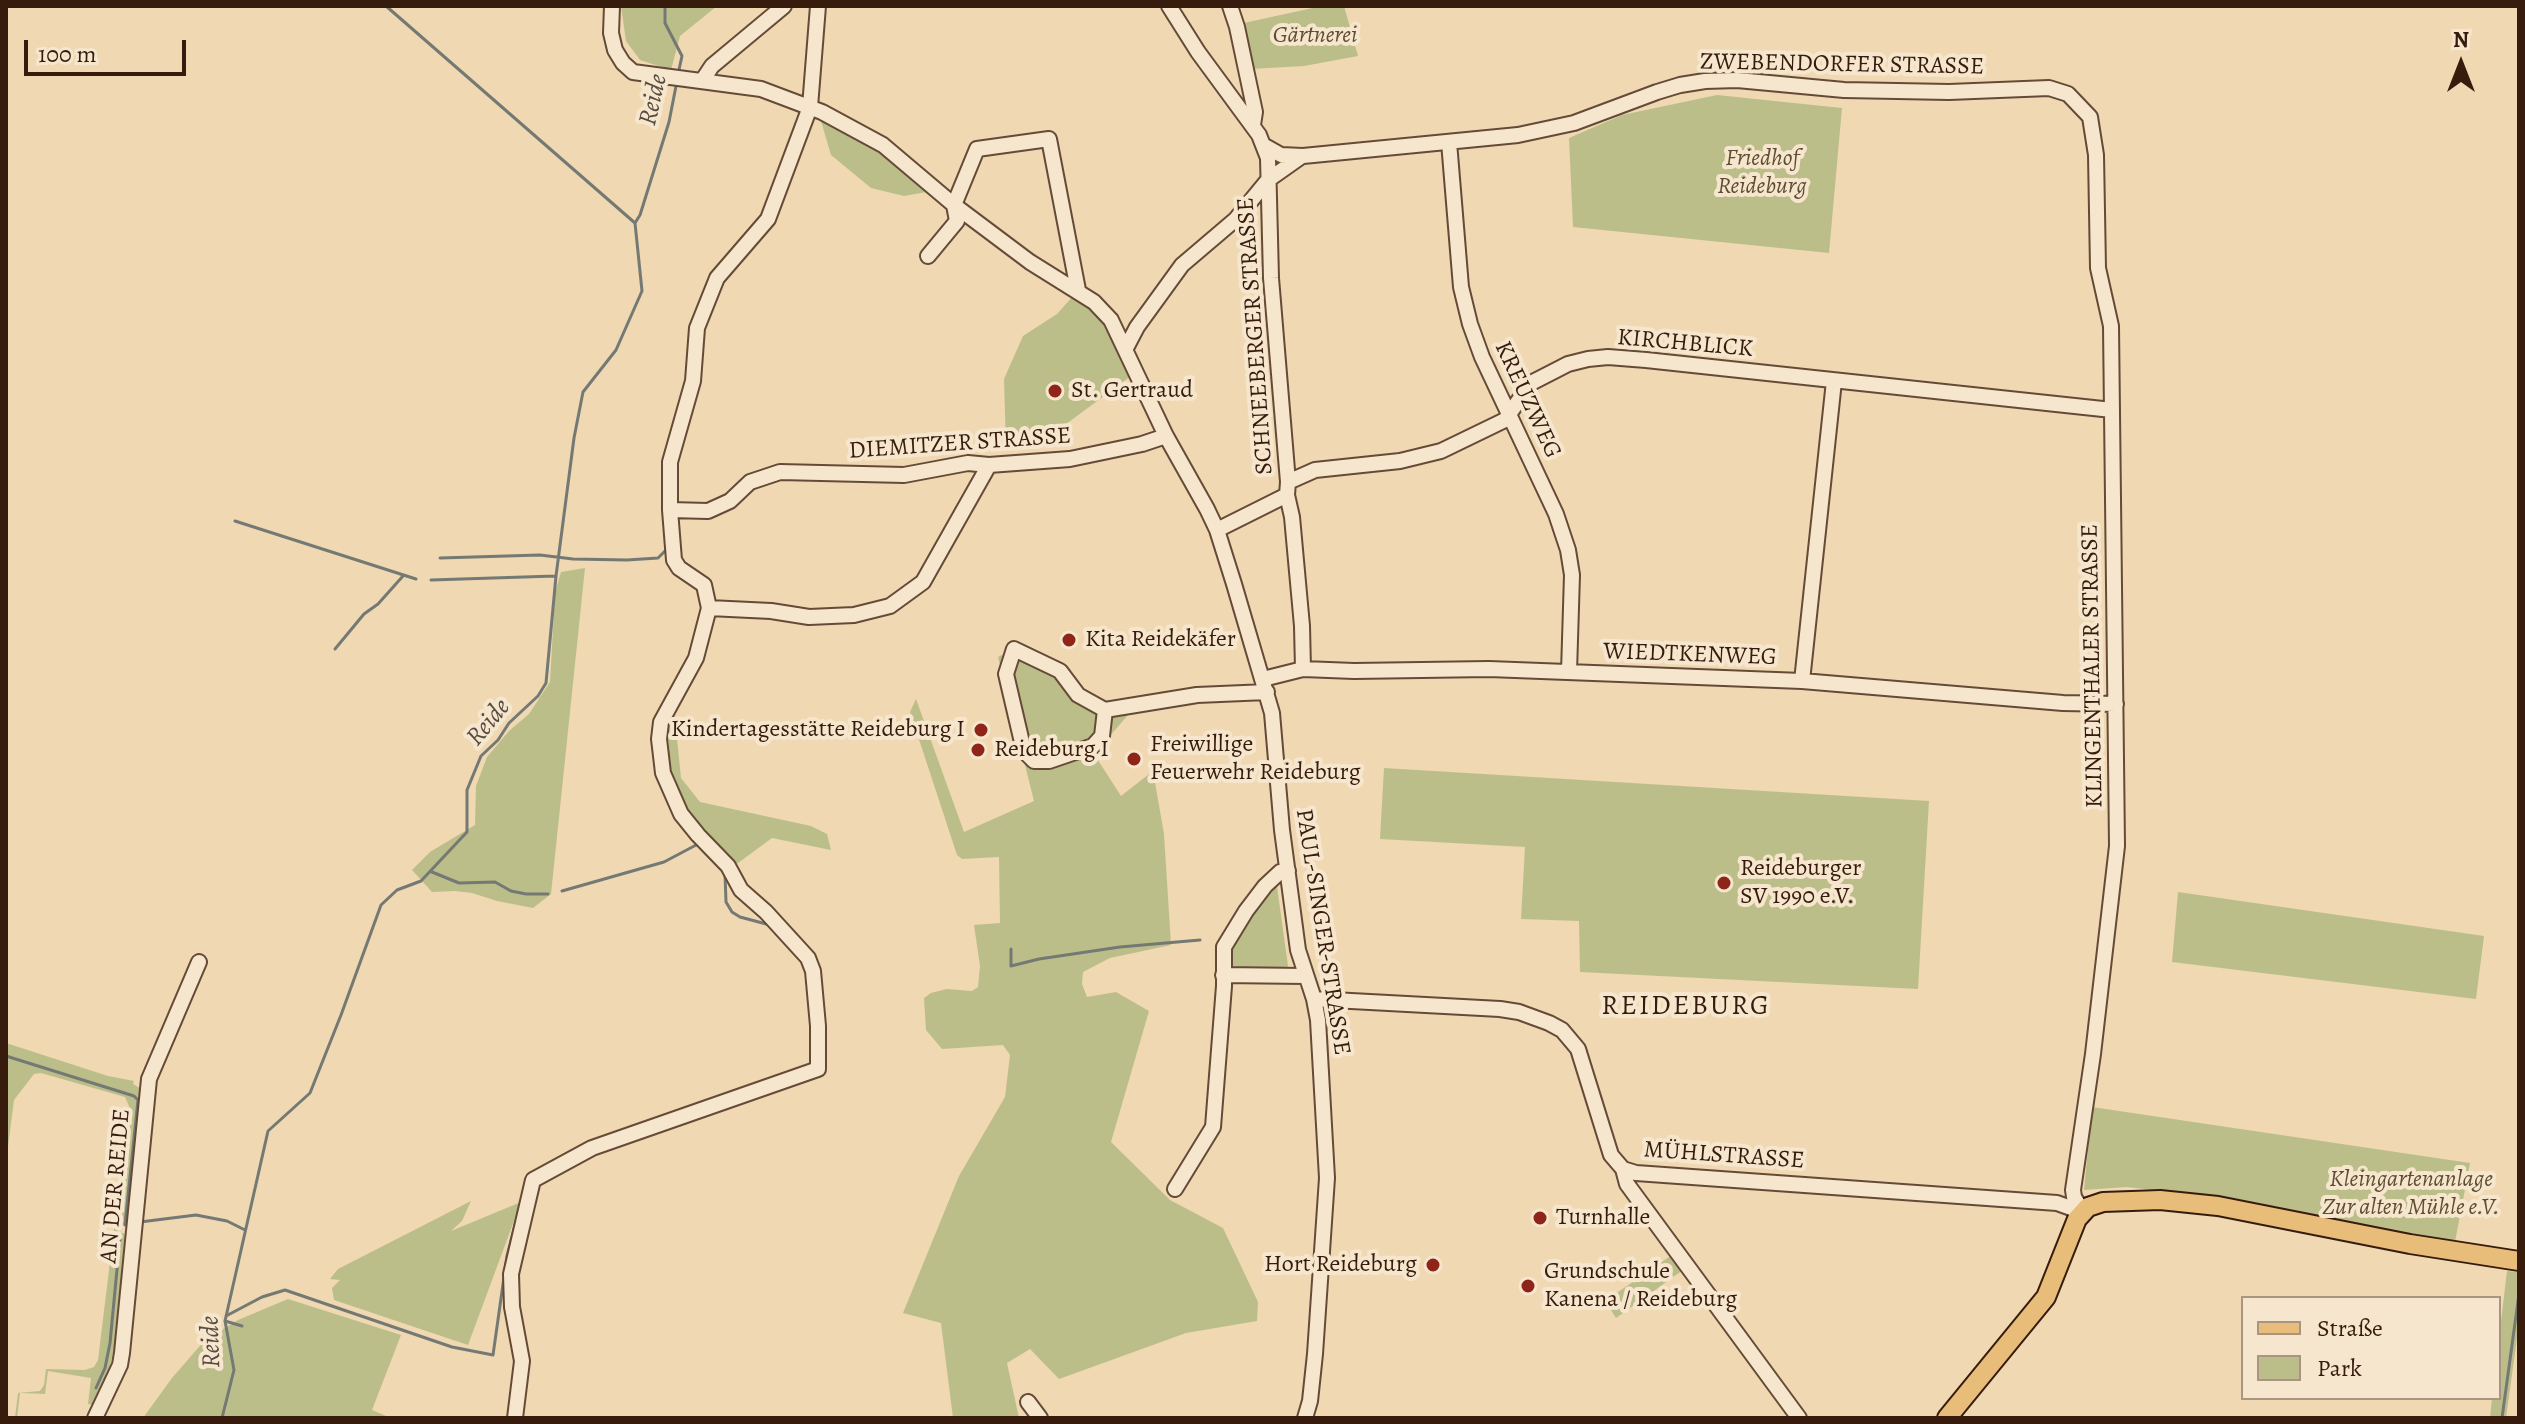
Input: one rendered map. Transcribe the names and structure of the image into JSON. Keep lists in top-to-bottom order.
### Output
{
  "streets": {
    "street": [
      "ZWEBENDORFER STRASSE",
      "SCHNEEBERGER STRASSE",
      "KIRCHBLICK",
      "KREUZWEG",
      "DIEMITZER STRASSE",
      "WIEDTKENWEG",
      "KLINGENTHALER STRASSE",
      "PAUL-SINGER-STRASSE",
      "MÜHLSTRASSE",
      "AN DER REIDE"
    ]
  },
  "crossings": [
    ["ZWEBENDORFER STRASSE", "SCHNEEBERGER STRASSE"],
    ["ZWEBENDORFER STRASSE", "KREUZWEG"],
    ["ZWEBENDORFER STRASSE", "KLINGENTHALER STRASSE"],
    ["ZWEBENDORFER STRASSE", "PAUL-SINGER-STRASSE"],
    ["SCHNEEBERGER STRASSE", "KIRCHBLICK"],
    ["SCHNEEBERGER STRASSE", "WIEDTKENWEG"],
    ["KIRCHBLICK", "KREUZWEG"],
    ["KIRCHBLICK", "KLINGENTHALER STRASSE"],
    ["KREUZWEG", "WIEDTKENWEG"],
    ["DIEMITZER STRASSE", "PAUL-SINGER-STRASSE"],
    ["WIEDTKENWEG", "KLINGENTHALER STRASSE"],
    ["WIEDTKENWEG", "PAUL-SINGER-STRASSE"],
    ["KLINGENTHALER STRASSE", "MÜHLSTRASSE"],
    ["PAUL-SINGER-STRASSE", "MÜHLSTRASSE"]
  ],
  "districts": ["REIDEBURG"],
  "water": ["Reide"],
  "parks": ["Gärtnerei", "Friedhof Reideburg", "Kleingartenanlage Zur alten Mühle e.V."],
  "places": [
    "St. Gertraud",
    "Kita Reidekäfer",
    "Kindertagesstätte Reideburg I",
    "Reideburg I",
    "Freiwillige Feuerwehr Reideburg",
    "Reideburger SV 1990 e.V.",
    "Turnhalle",
    "Hort Reideburg",
    "Grundschule Kanena / Reideburg"
  ],
  "legend": ["Straße", "Park"],
  "scale_bar": "100 m",
  "north": "top"
}
